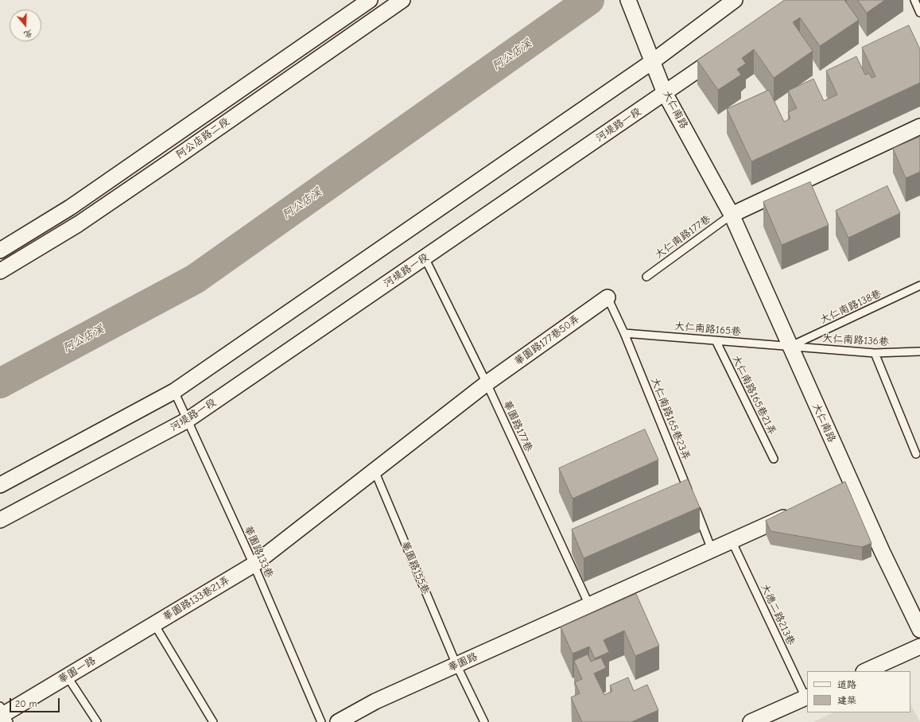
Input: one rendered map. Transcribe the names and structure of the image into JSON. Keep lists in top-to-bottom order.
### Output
{
  "streets": {
    "street": [
      "大仁南路",
      "河堤路一段",
      "阿公店路二段",
      "華園路177巷50弄",
      "華園路133巷21弄",
      "華園路",
      "華園一路"
    ],
    "lane": [
      "大仁南路177巷",
      "大仁南路138巷",
      "大仁南路165巷",
      "大仁南路136巷",
      "大仁南路165巷21弄",
      "大仁南路165巷23弄",
      "華園路177巷",
      "華園路133巷",
      "華園路155巷",
      "大德二路213巷"
    ]
  },
  "crossings": [
    ["大仁南路", "河堤路一段"],
    ["大仁南路", "大仁南路177巷"],
    ["大仁南路", "大仁南路138巷"],
    ["大仁南路", "大仁南路165巷"],
    ["大仁南路", "大仁南路136巷"],
    ["河堤路一段", "華園路177巷"],
    ["河堤路一段", "華園路133巷"],
    ["大仁南路138巷", "大仁南路165巷"],
    ["大仁南路138巷", "大仁南路136巷"],
    ["大仁南路165巷", "大仁南路136巷"],
    ["大仁南路165巷", "大仁南路165巷21弄"],
    ["大仁南路165巷", "大仁南路165巷23弄"],
    ["華園路177巷50弄", "大仁南路165巷23弄"],
    ["華園路177巷50弄", "華園路177巷"],
    ["大仁南路165巷23弄", "華園路"],
    ["華園路177巷", "華園路"],
    ["華園路133巷", "華園路133巷21弄"],
    ["華園路155巷", "華園路"],
    ["華園路133巷21弄", "華園一路"],
    ["大德二路213巷", "華園路"]
  ],
  "water": ["阿公店溪"],
  "legend": ["道路", "建築"],
  "scale_bar": "20 m",
  "north": "bottom"
}
